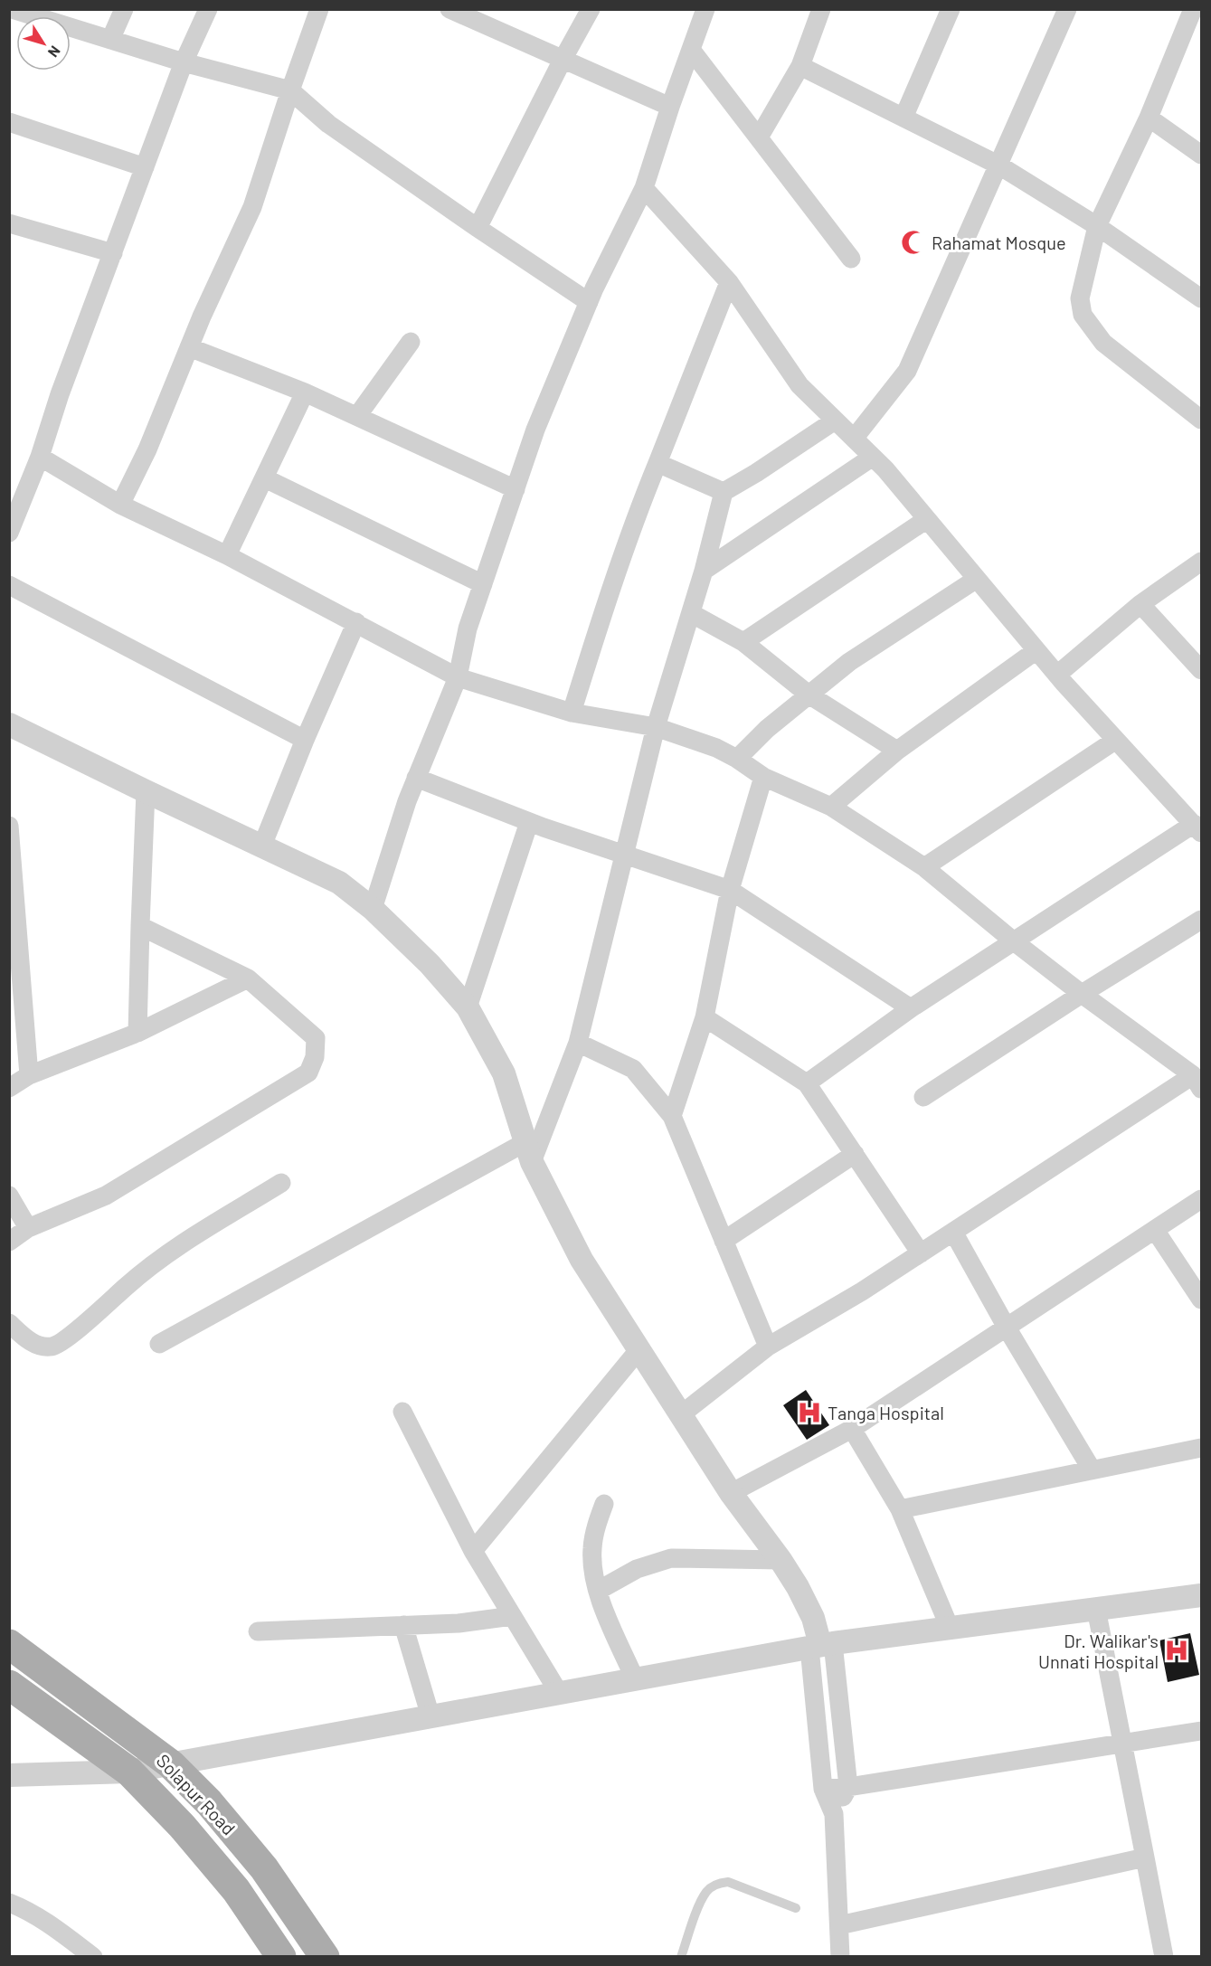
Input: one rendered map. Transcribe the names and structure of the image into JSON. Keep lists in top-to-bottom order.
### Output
{
  "streets": {
    "main road": ["Solapur Road"]
  },
  "places": {
    "mosque": ["Rahamat Mosque"],
    "hospital": ["Tanga Hospital", "Dr. Walikar's Unnati Hospital"]
  },
  "north": "bottom right"
}
